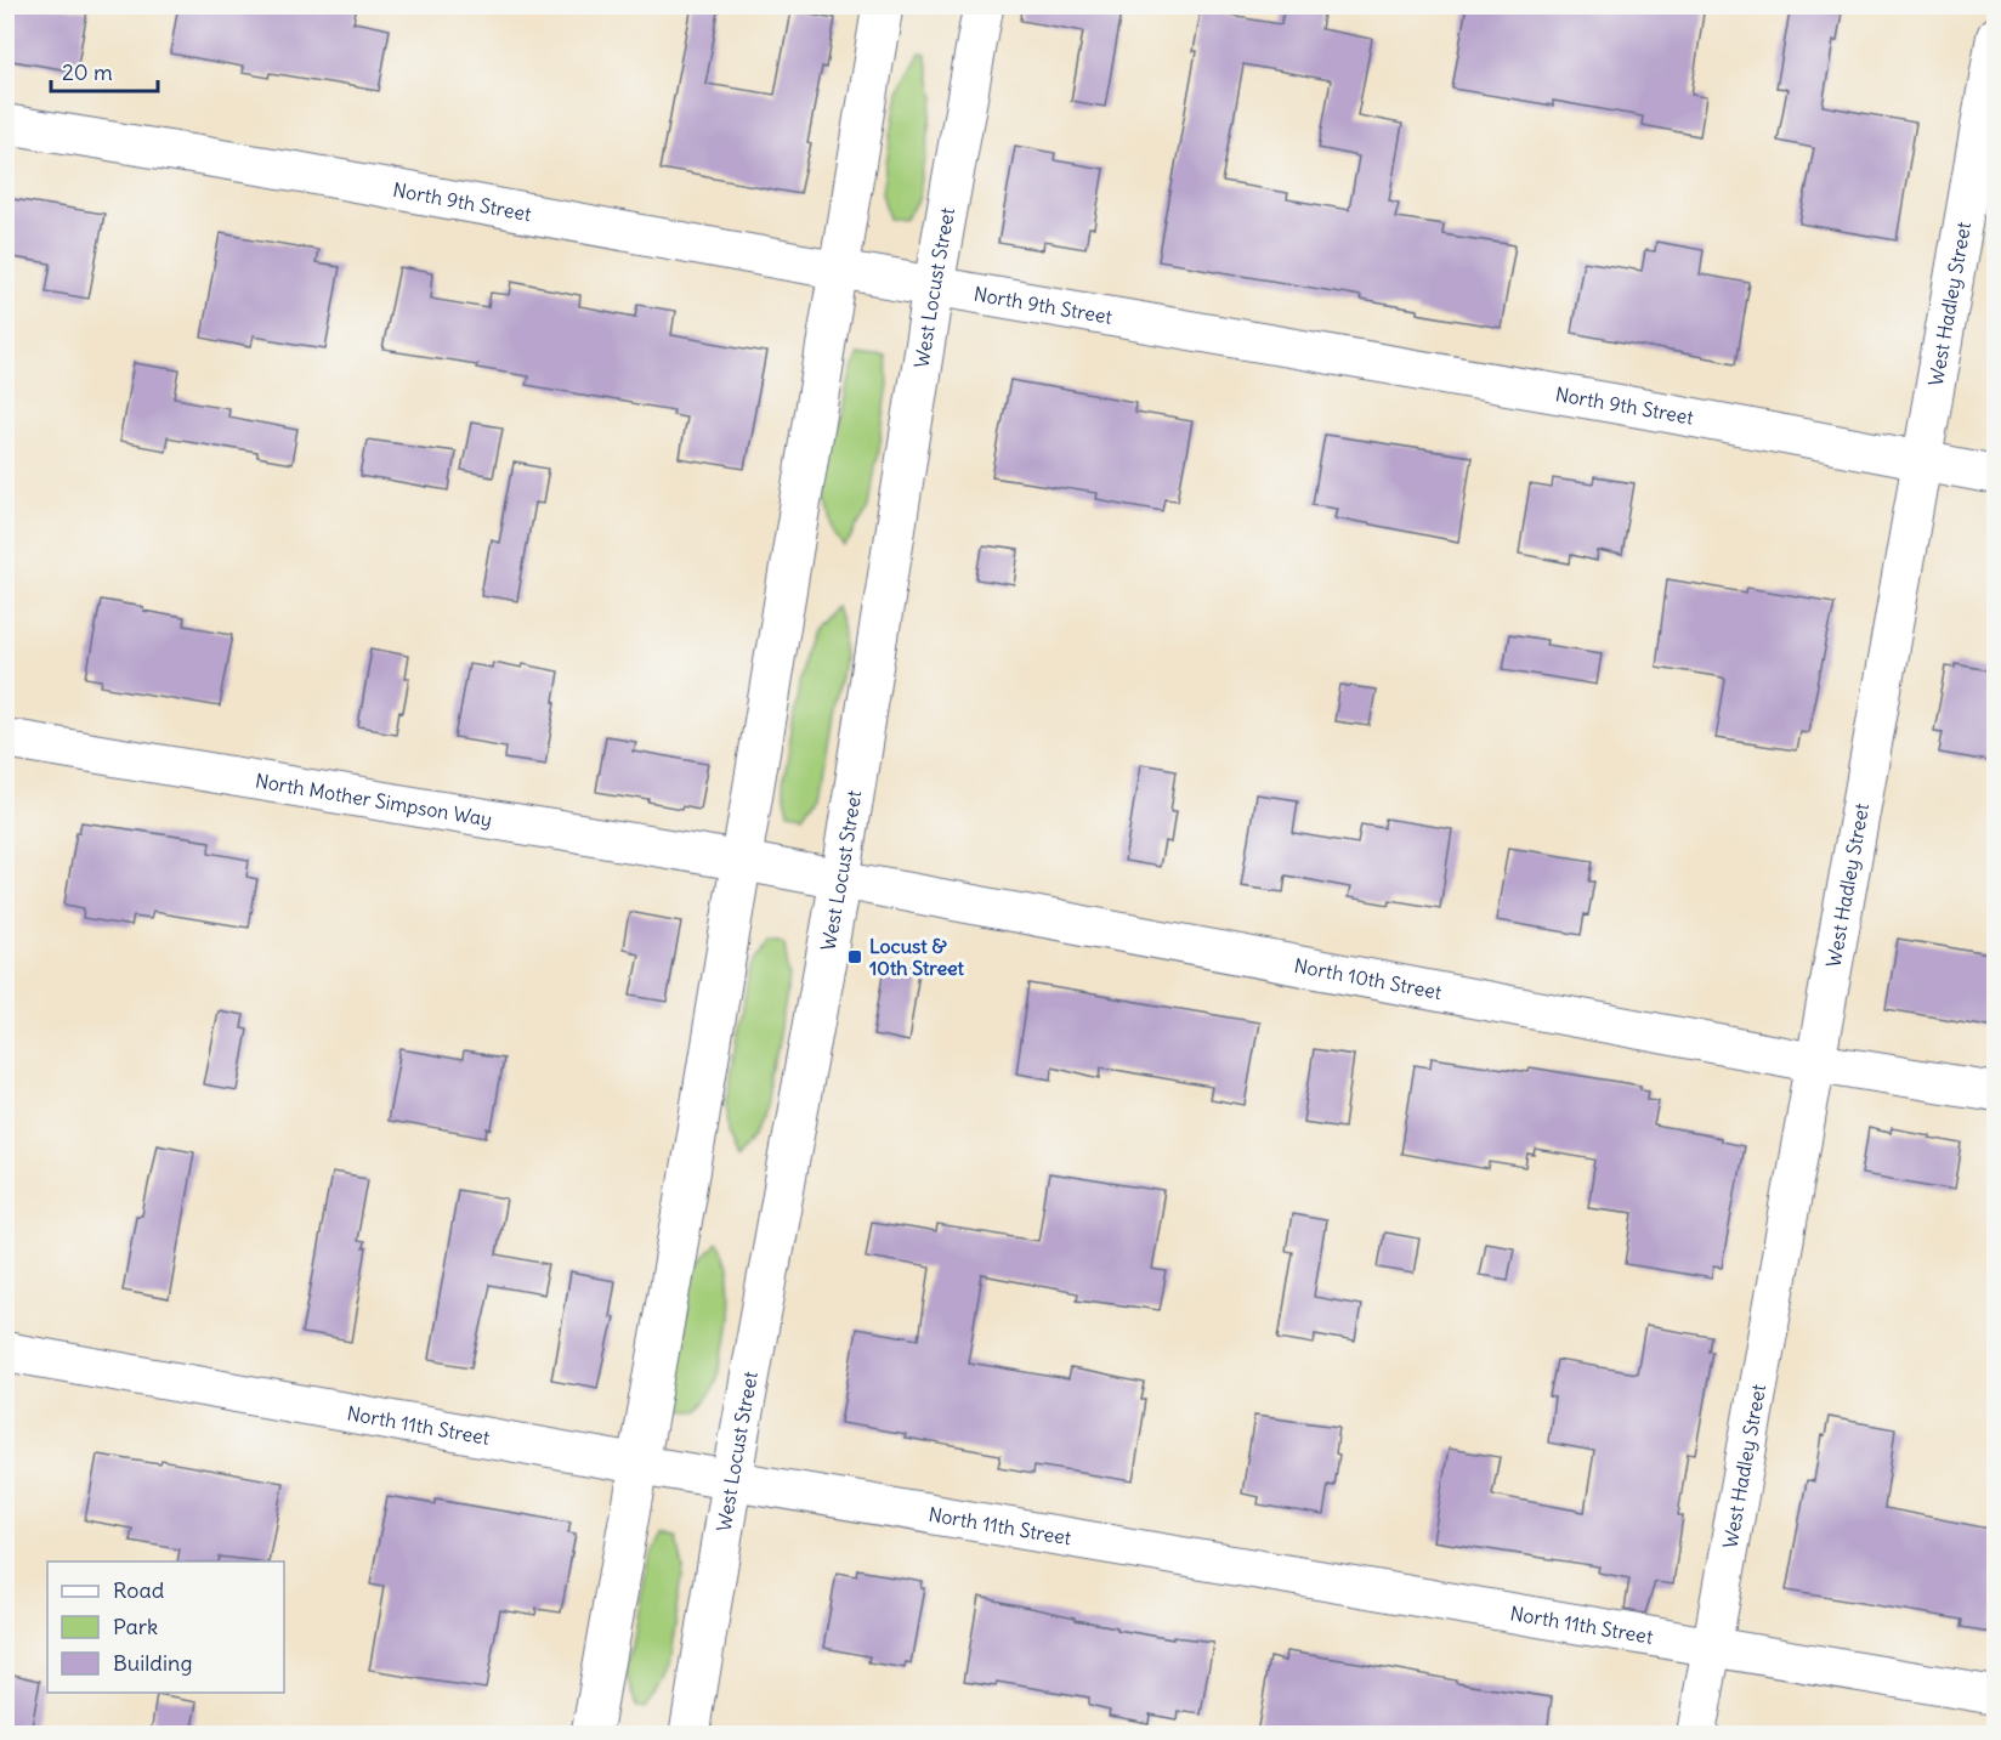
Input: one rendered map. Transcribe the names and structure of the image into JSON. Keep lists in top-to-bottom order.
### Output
{
  "streets": {
    "main road": ["West Locust Street"],
    "street": [
      "North 9th Street",
      "West Hadley Street",
      "North Mother Simpson Way",
      "North 10th Street",
      "North 11th Street"
    ]
  },
  "crossings": [
    ["North 9th Street", "West Locust Street"],
    ["North 9th Street", "West Hadley Street"],
    ["West Locust Street", "North 10th Street"],
    ["West Locust Street", "North 11th Street"],
    ["West Hadley Street", "North 10th Street"],
    ["West Hadley Street", "North 11th Street"],
    ["North Mother Simpson Way", "North 10th Street"]
  ],
  "places": {
    "transit": ["Locust & 10th Street"]
  },
  "legend": ["Road", "Park", "Building"],
  "scale_bar": "20 m"
}
